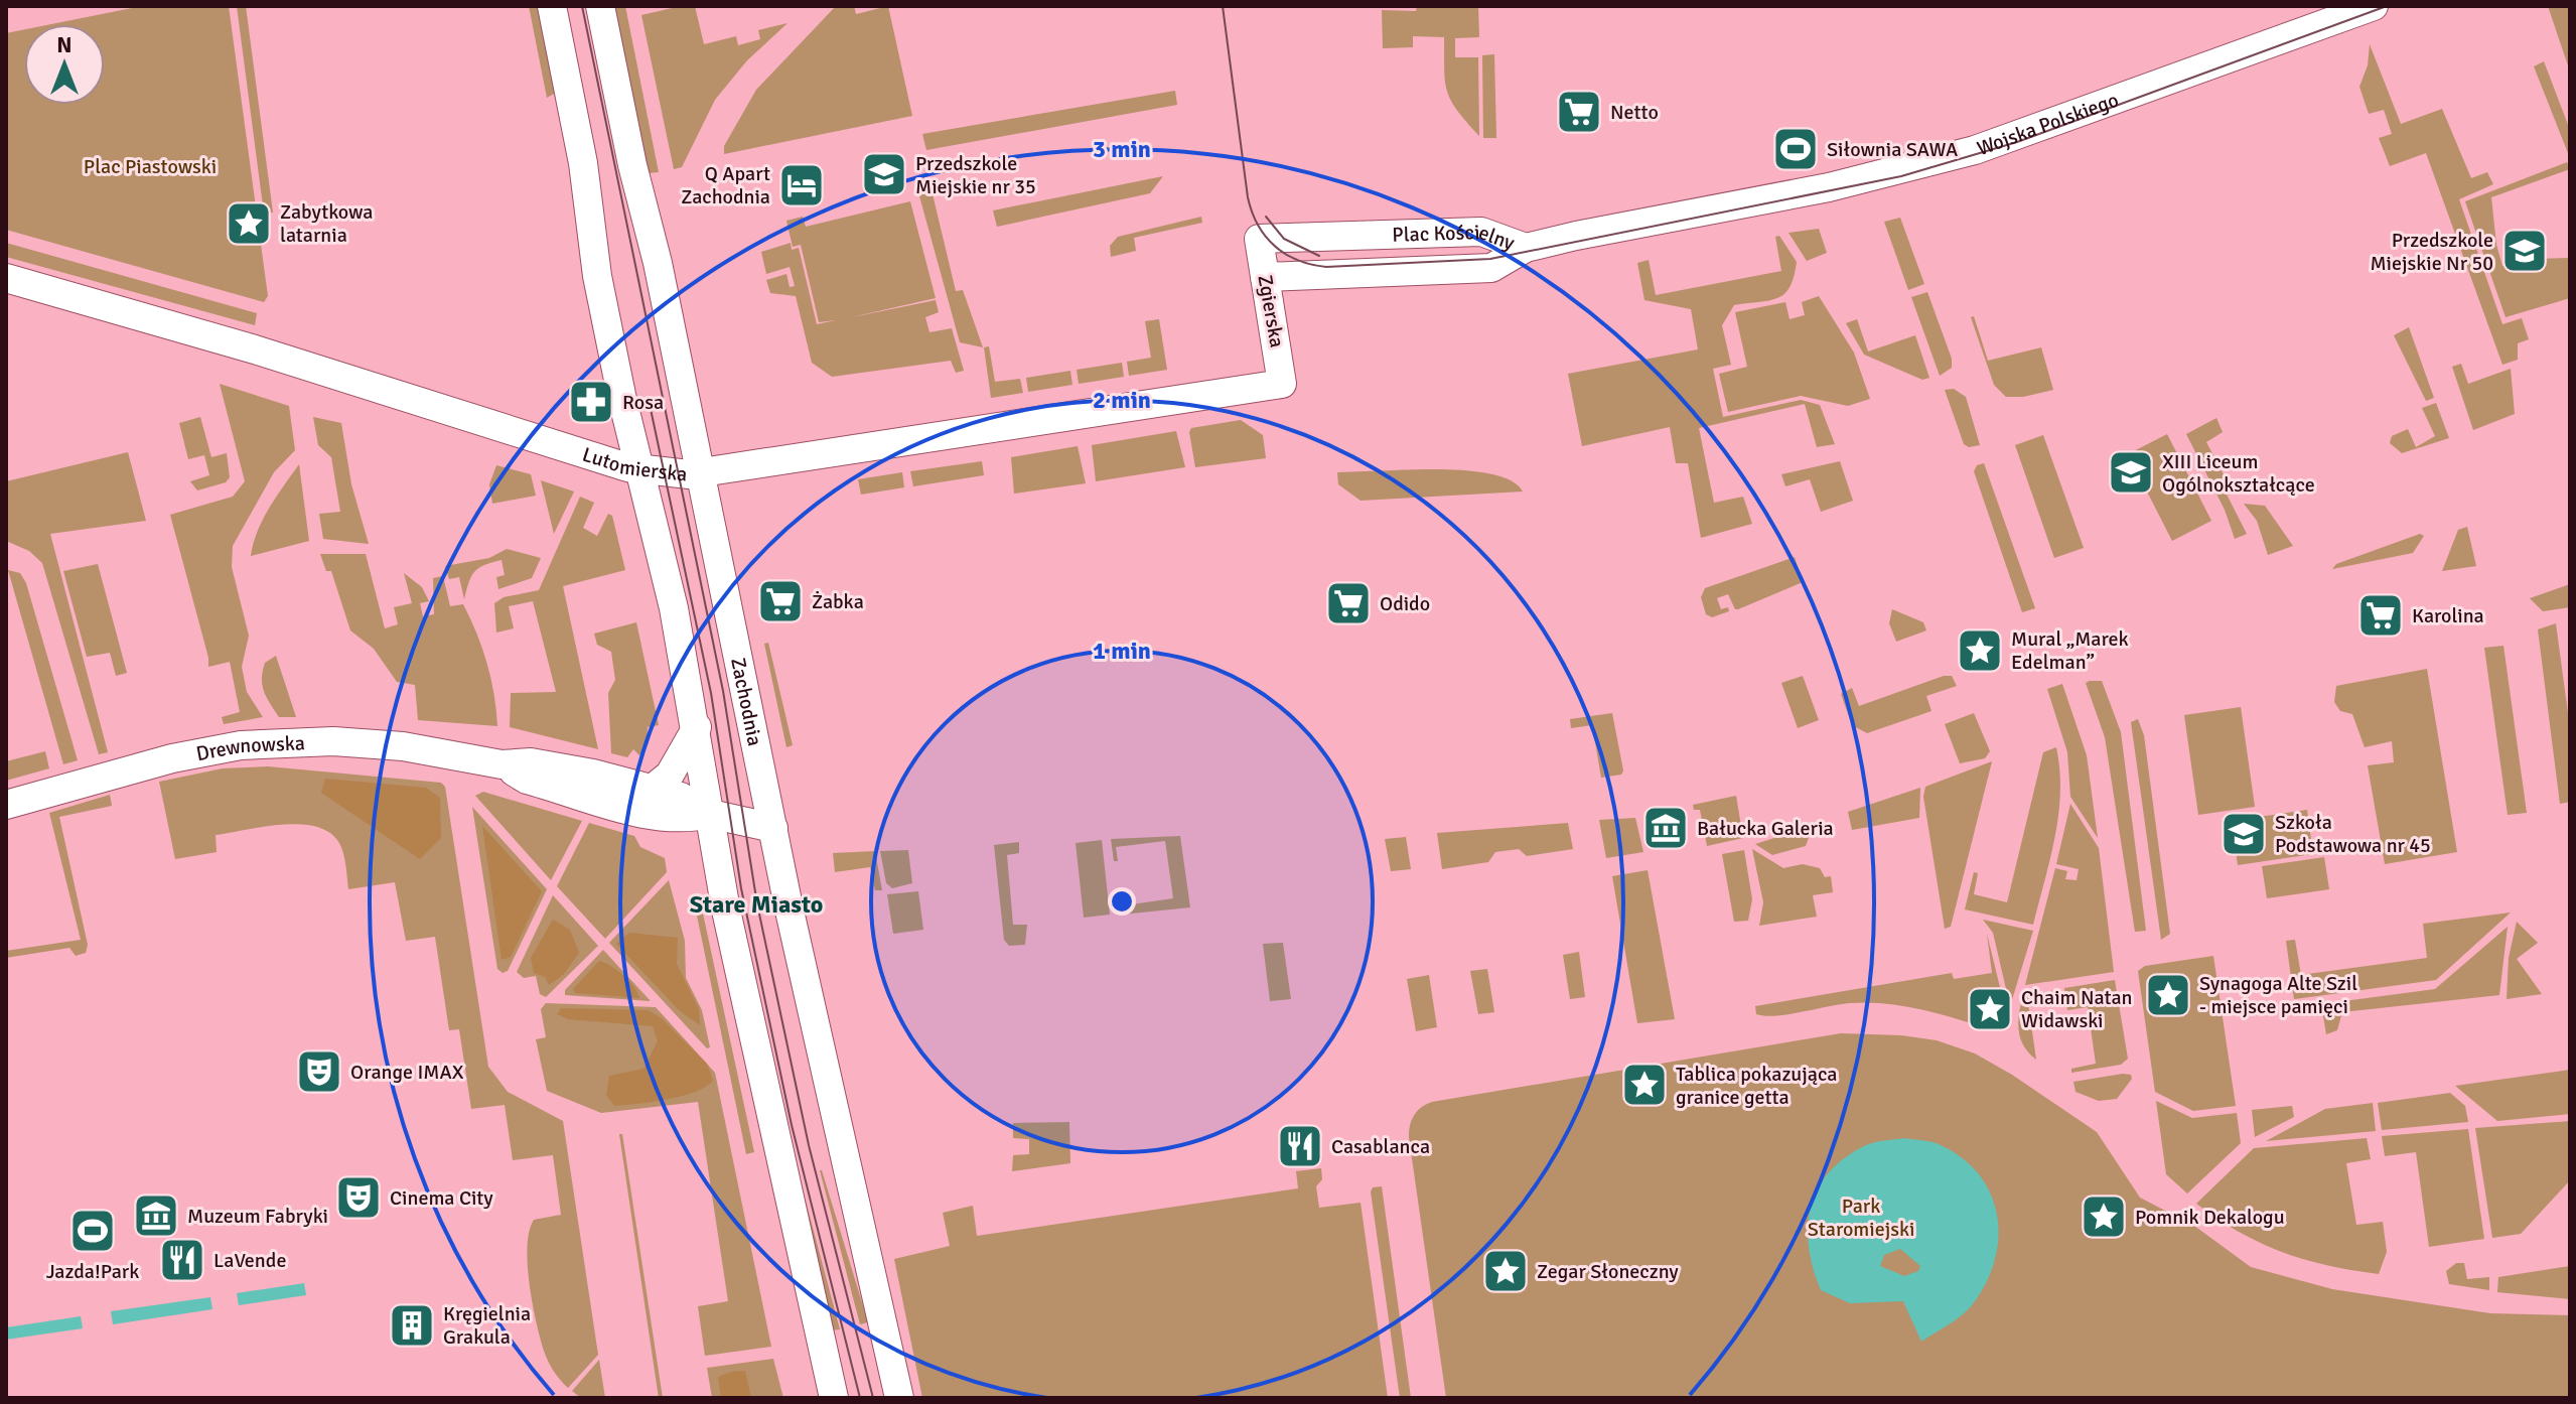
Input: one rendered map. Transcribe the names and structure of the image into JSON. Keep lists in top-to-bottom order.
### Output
{
  "streets": {
    "main road": [
      "Wojska Polskiego",
      "Plac Kościelny",
      "Zgierska",
      "Lutomierska",
      "Zachodnia",
      "Drewnowska"
    ]
  },
  "crossings": [
    ["Wojska Polskiego", "Plac Kościelny"],
    ["Plac Kościelny", "Zgierska"],
    ["Zgierska", "Lutomierska"],
    ["Lutomierska", "Zachodnia"]
  ],
  "districts": ["Stare Miasto"],
  "parks": ["Plac Piastowski", "Park Staromiejski"],
  "places": {
    "supermarket": [
      "Netto",
      "Żabka",
      "Odido",
      "Karolina"
    ],
    "sports": ["Siłownia SAWA", "Jazda!Park"],
    "school or university": [
      "Przedszkole Miejskie nr 35",
      "Przedszkole Miejskie Nr 50",
      "XIII Liceum Ogólnokształcące",
      "Szkoła Podstawowa nr 45"
    ],
    "hotel": ["Q Apart Zachodnia"],
    "place": [
      "Zabytkowa latarnia",
      "Mural „Marek Edelman”",
      "Synagoga Alte Szil - miejsce pamięci",
      "Chaim Natan Widawski",
      "Tablica pokazująca granice getta",
      "Pomnik Dekalogu",
      "Zegar Słoneczny"
    ],
    "pharmacy": ["Rosa"],
    "museum": ["Bałucka Galeria", "Muzeum Fabryki"],
    "theatre": ["Orange IMAX", "Cinema City"],
    "restaurant": ["Casablanca", "LaVende"],
    "building": ["Kręgielnia Grakula"]
  },
  "north": "top",
  "rings": ["3 min", "2 min", "1 min"]
}
